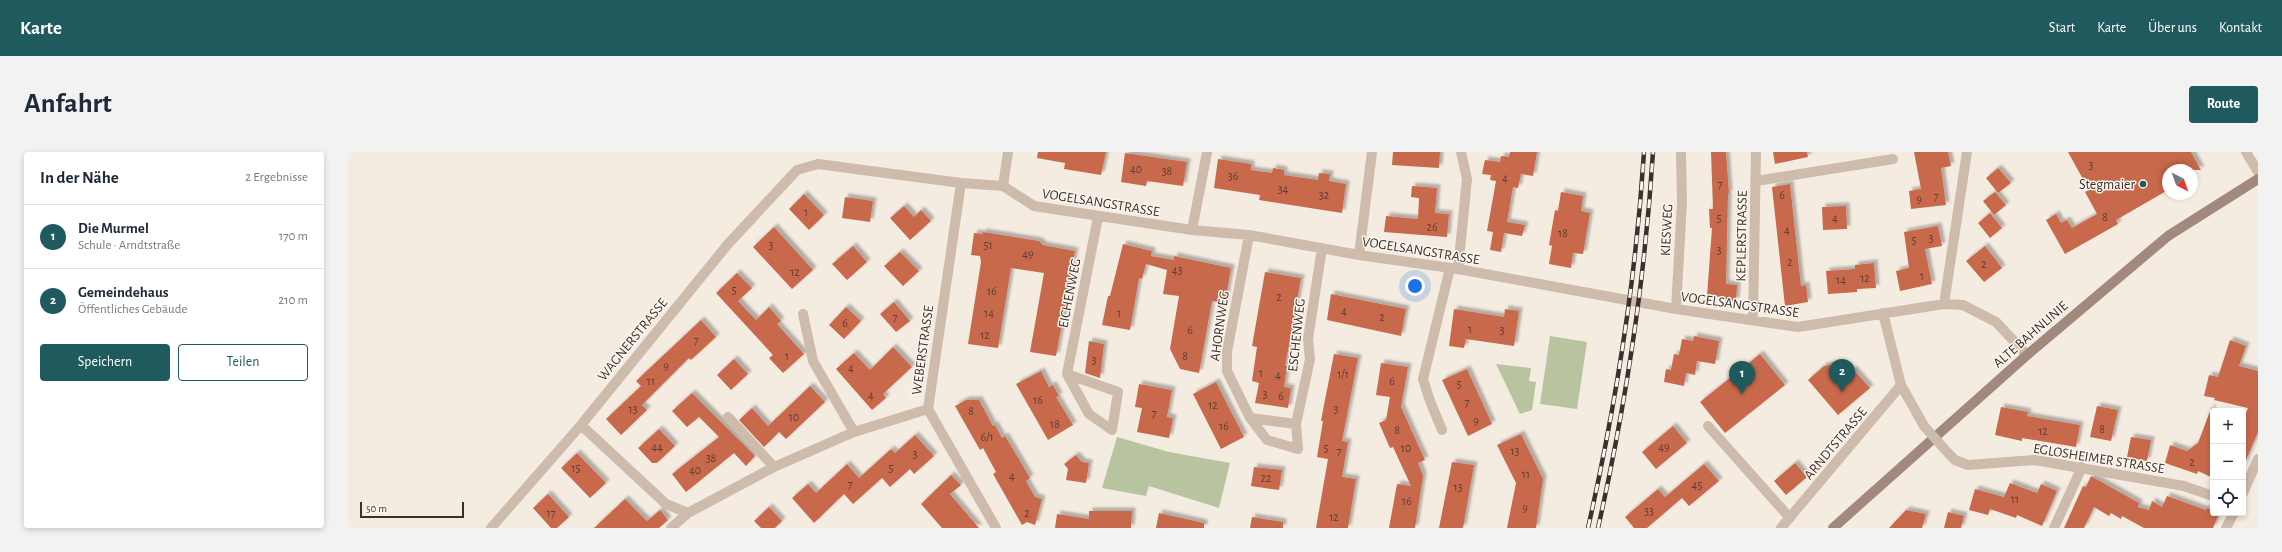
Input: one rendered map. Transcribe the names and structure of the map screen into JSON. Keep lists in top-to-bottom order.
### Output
{
  "streets": {
    "street": [
      "VOGELSANGSTRASSE",
      "KIESWEG",
      "KEPLERSTRASSE",
      "EICHENWEG",
      "AHORNWEG",
      "ALTE BAHNLINIE",
      "ESCHENWEG",
      "WAGNERSTRASSE",
      "WEBERSTRASSE",
      "ARNDTSTRASSE",
      "EGLOSHEIMER STRASSE"
    ]
  },
  "crossings": [
    ["VOGELSANGSTRASSE", "KIESWEG"],
    ["VOGELSANGSTRASSE", "KEPLERSTRASSE"],
    ["VOGELSANGSTRASSE", "EICHENWEG"],
    ["VOGELSANGSTRASSE", "AHORNWEG"],
    ["VOGELSANGSTRASSE", "ALTE BAHNLINIE"],
    ["VOGELSANGSTRASSE", "ESCHENWEG"],
    ["VOGELSANGSTRASSE", "WAGNERSTRASSE"],
    ["VOGELSANGSTRASSE", "WEBERSTRASSE"],
    ["VOGELSANGSTRASSE", "EGLOSHEIMER STRASSE"],
    ["AHORNWEG", "ESCHENWEG"],
    ["ARNDTSTRASSE", "EGLOSHEIMER STRASSE"]
  ],
  "places": ["Stegmaier"],
  "house_numbers": [
    "3",
    "40",
    "38",
    "36",
    "4",
    "7",
    "34",
    "32",
    "6",
    "7",
    "9",
    "1",
    "8",
    "5",
    "4",
    "26",
    "4",
    "18",
    "3",
    "5",
    "3",
    "51",
    "3",
    "49",
    "2",
    "2",
    "43",
    "12",
    "1",
    "12",
    "14",
    "5",
    "16",
    "2",
    "4",
    "14",
    "1",
    "7",
    "2",
    "6",
    "1",
    "6",
    "3",
    "12",
    "7",
    "1",
    "8",
    "3",
    "9",
    "4",
    "1",
    "1/1",
    "4",
    "11",
    "6",
    "5",
    "3",
    "4",
    "6",
    "16",
    "7",
    "12",
    "13",
    "3",
    "8",
    "7",
    "10",
    "9",
    "18",
    "16",
    "8",
    "8",
    "12",
    "6/1",
    "44",
    "49",
    "5",
    "10",
    "7",
    "13",
    "3",
    "38",
    "2",
    "15",
    "5",
    "40",
    "11",
    "4",
    "22",
    "7",
    "45",
    "13",
    "11",
    "16",
    "9",
    "33",
    "17",
    "2",
    "12"
  ],
  "scale_bar": "50 m",
  "north": "bottom right",
  "page": {
    "header": "Karte",
    "nav": [
      "Start",
      "Karte",
      "Über uns",
      "Kontakt"
    ],
    "buttons": [
      "Route",
      ["Speichern", "Teilen"]
    ],
    "title": "Anfahrt",
    "heading": ["In der Nähe", "2 Ergebnisse"],
    "list": [
      {
        "mark": "1",
        "name": "Die Murmel",
        "note": "Schule · Arndtstraße",
        "value": "170 m"
      },
      {
        "mark": "2",
        "name": "Gemeindehaus",
        "note": "Öffentliches Gebäude",
        "value": "210 m"
      }
    ],
    "pins": ["2", "1"],
    "map_buttons": ["+", "−"],
    "scale": "50 m"
  }
}
